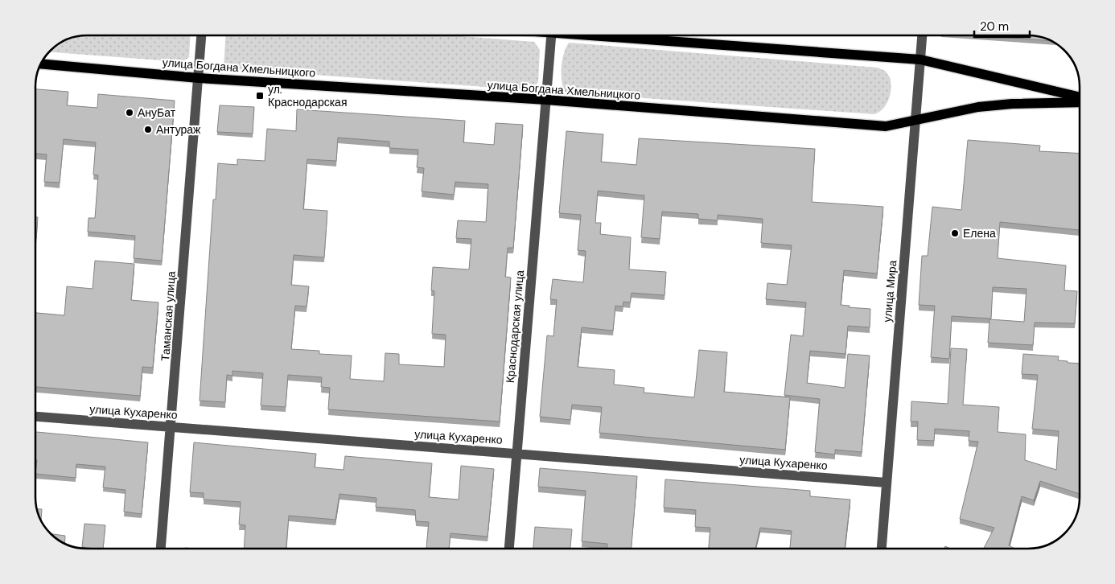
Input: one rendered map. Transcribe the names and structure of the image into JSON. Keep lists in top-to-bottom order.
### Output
{
  "streets": {
    "main road": ["улица Богдана Хмельницкого"],
    "street": [
      "улица Мира",
      "Таманская улица",
      "Краснодарская улица",
      "улица Кухаренко"
    ]
  },
  "crossings": [
    ["улица Богдана Хмельницкого", "улица Мира"],
    ["улица Богдана Хмельницкого", "Таманская улица"],
    ["улица Богдана Хмельницкого", "Краснодарская улица"],
    ["улица Мира", "улица Кухаренко"],
    ["Таманская улица", "улица Кухаренко"],
    ["Краснодарская улица", "улица Кухаренко"]
  ],
  "places": {
    "transit": ["ул. Краснодарская"],
    "other": ["АнуБат", "Антураж", "Елена"]
  },
  "scale_bar": "20 m"
}
